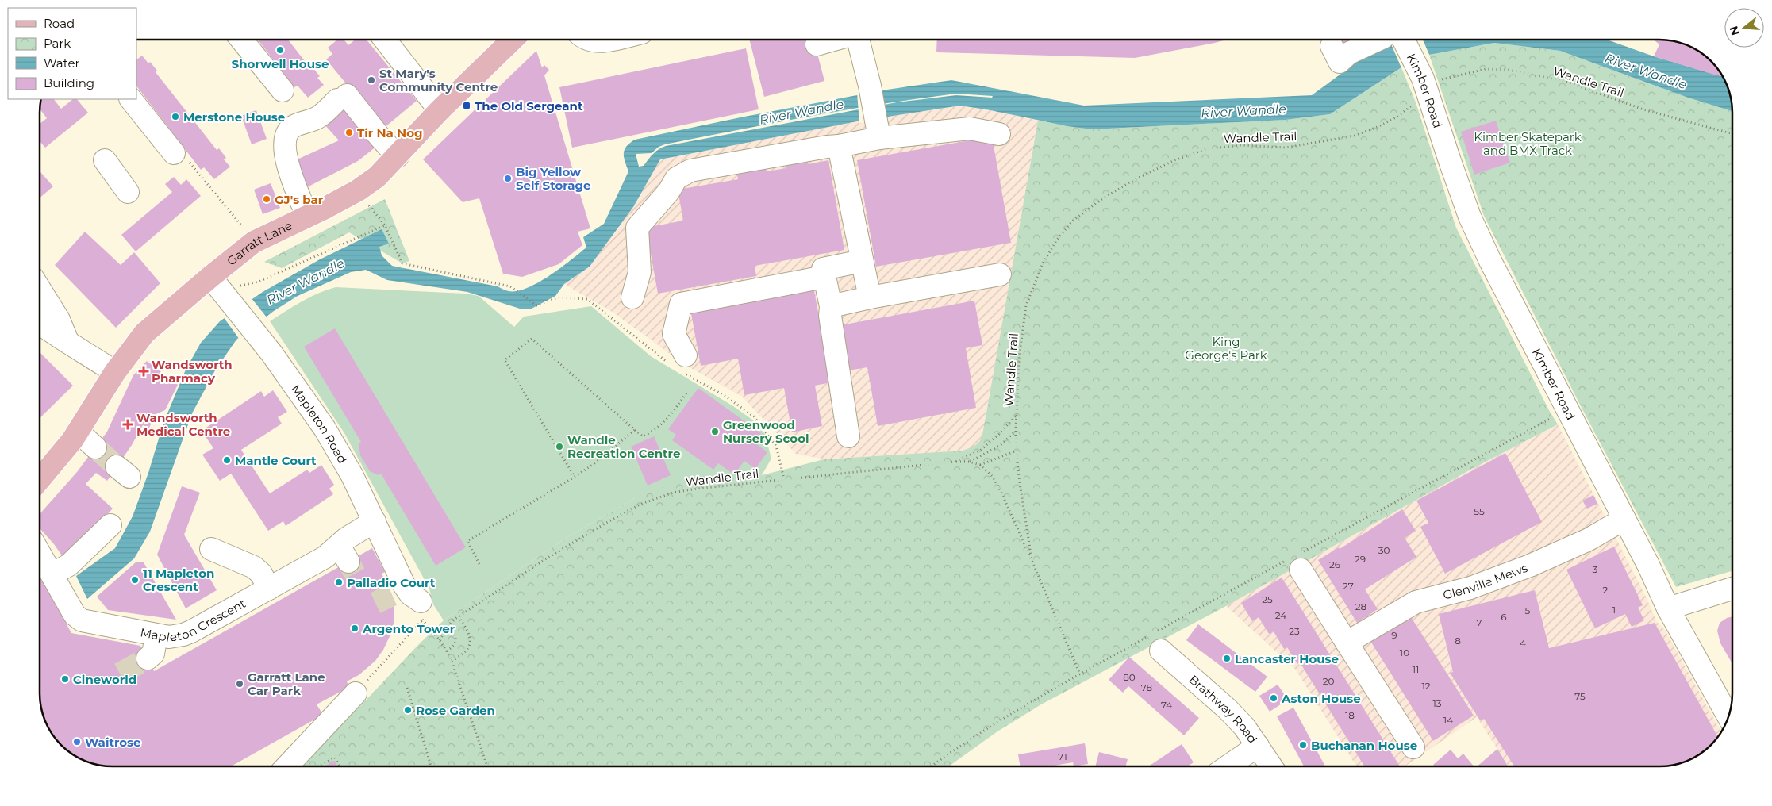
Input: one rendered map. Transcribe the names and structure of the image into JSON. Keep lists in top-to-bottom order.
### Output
{
  "streets": {
    "main road": ["Garratt Lane"],
    "street": [
      "Kimber Road",
      "Mapleton Road",
      "Glenville Mews",
      "Mapleton Crescent",
      "Brathway Road"
    ],
    "path": ["Wandle Trail"]
  },
  "crossings": [
    ["Kimber Road", "Glenville Mews"],
    ["Garratt Lane", "Mapleton Road"],
    ["Mapleton Road", "Mapleton Crescent"]
  ],
  "water": ["River Wandle"],
  "parks": ["Kimber Skatepark and BMX Track", "King George's Park"],
  "places": {
    "other": [
      "Shorwell House",
      "St Mary's Community Centre",
      "Merstone House",
      "Tir Na Nog",
      "Big Yellow Self Storage",
      "GJ's bar",
      "Greenwood Nursery Scool",
      "Wandle Recreation Centre",
      "Mantle Court",
      "11 Mapleton Crescent",
      "Palladio Court",
      "Argento Tower",
      "Lancaster House",
      "Cineworld",
      "Garratt Lane Car Park",
      "Aston House",
      "Rose Garden",
      "Waitrose",
      "Buchanan House"
    ],
    "transit": ["The Old Sergeant"],
    "health": ["Wandsworth Pharmacy", "Wandsworth Medical Centre"]
  },
  "house_numbers": [
    "55",
    "30",
    "29",
    "26",
    "3",
    "27",
    "2",
    "25",
    "28",
    "1",
    "5",
    "24",
    "6",
    "7",
    "23",
    "9",
    "8",
    "4",
    "10",
    "11",
    "80",
    "20",
    "12",
    "78",
    "75",
    "13",
    "74",
    "18",
    "14",
    "71"
  ],
  "legend": [
    "Road",
    "Park",
    "Water",
    "Building"
  ],
  "north": "left"
}
